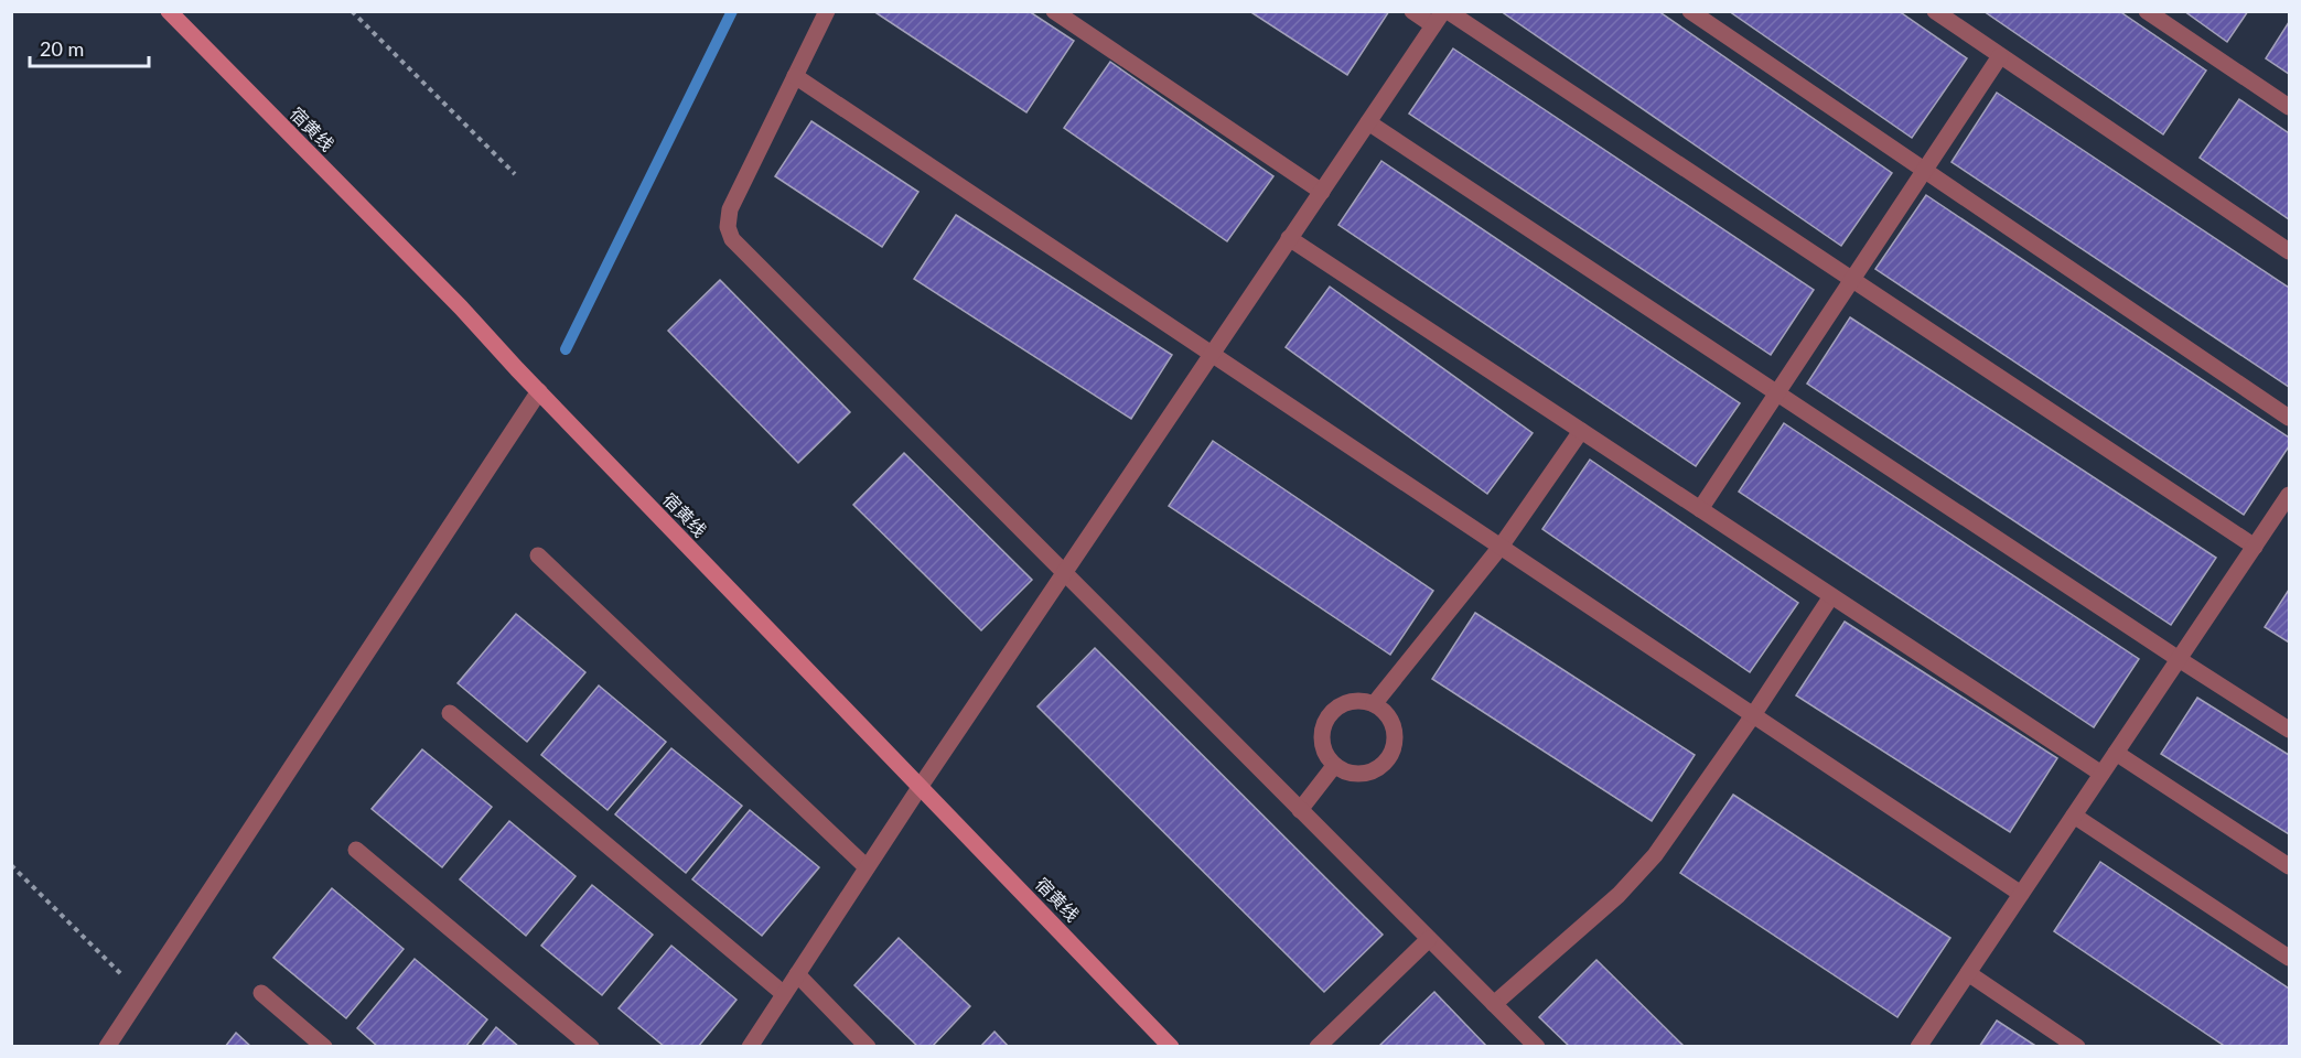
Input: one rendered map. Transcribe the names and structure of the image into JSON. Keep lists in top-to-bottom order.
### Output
{
  "streets": {
    "main road": ["宿黄线"]
  },
  "scale_bar": "20 m"
}
